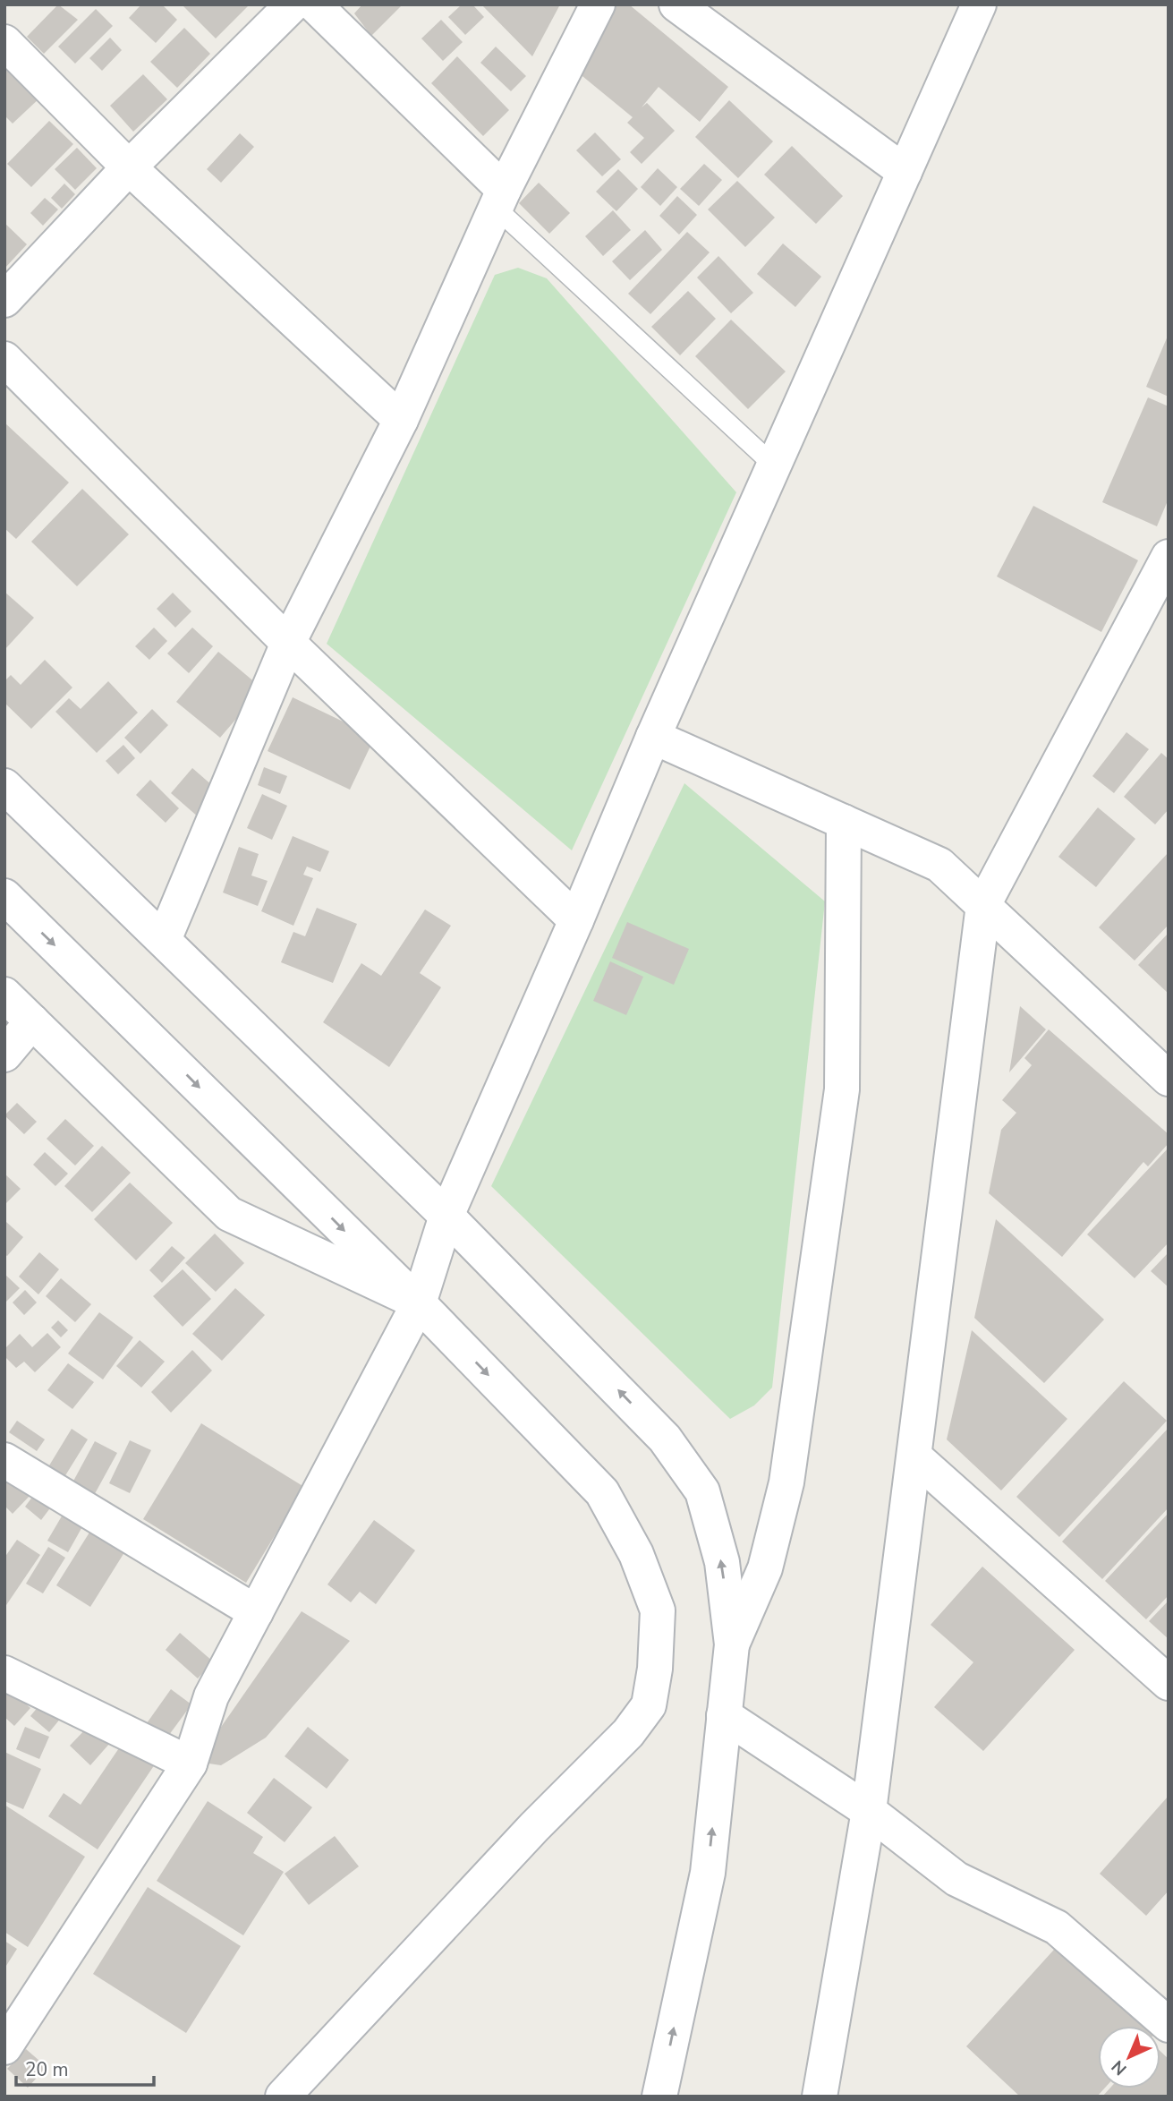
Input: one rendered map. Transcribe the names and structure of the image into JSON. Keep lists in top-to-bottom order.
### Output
{
  "scale_bar": "20 m",
  "north": "bottom left"
}
